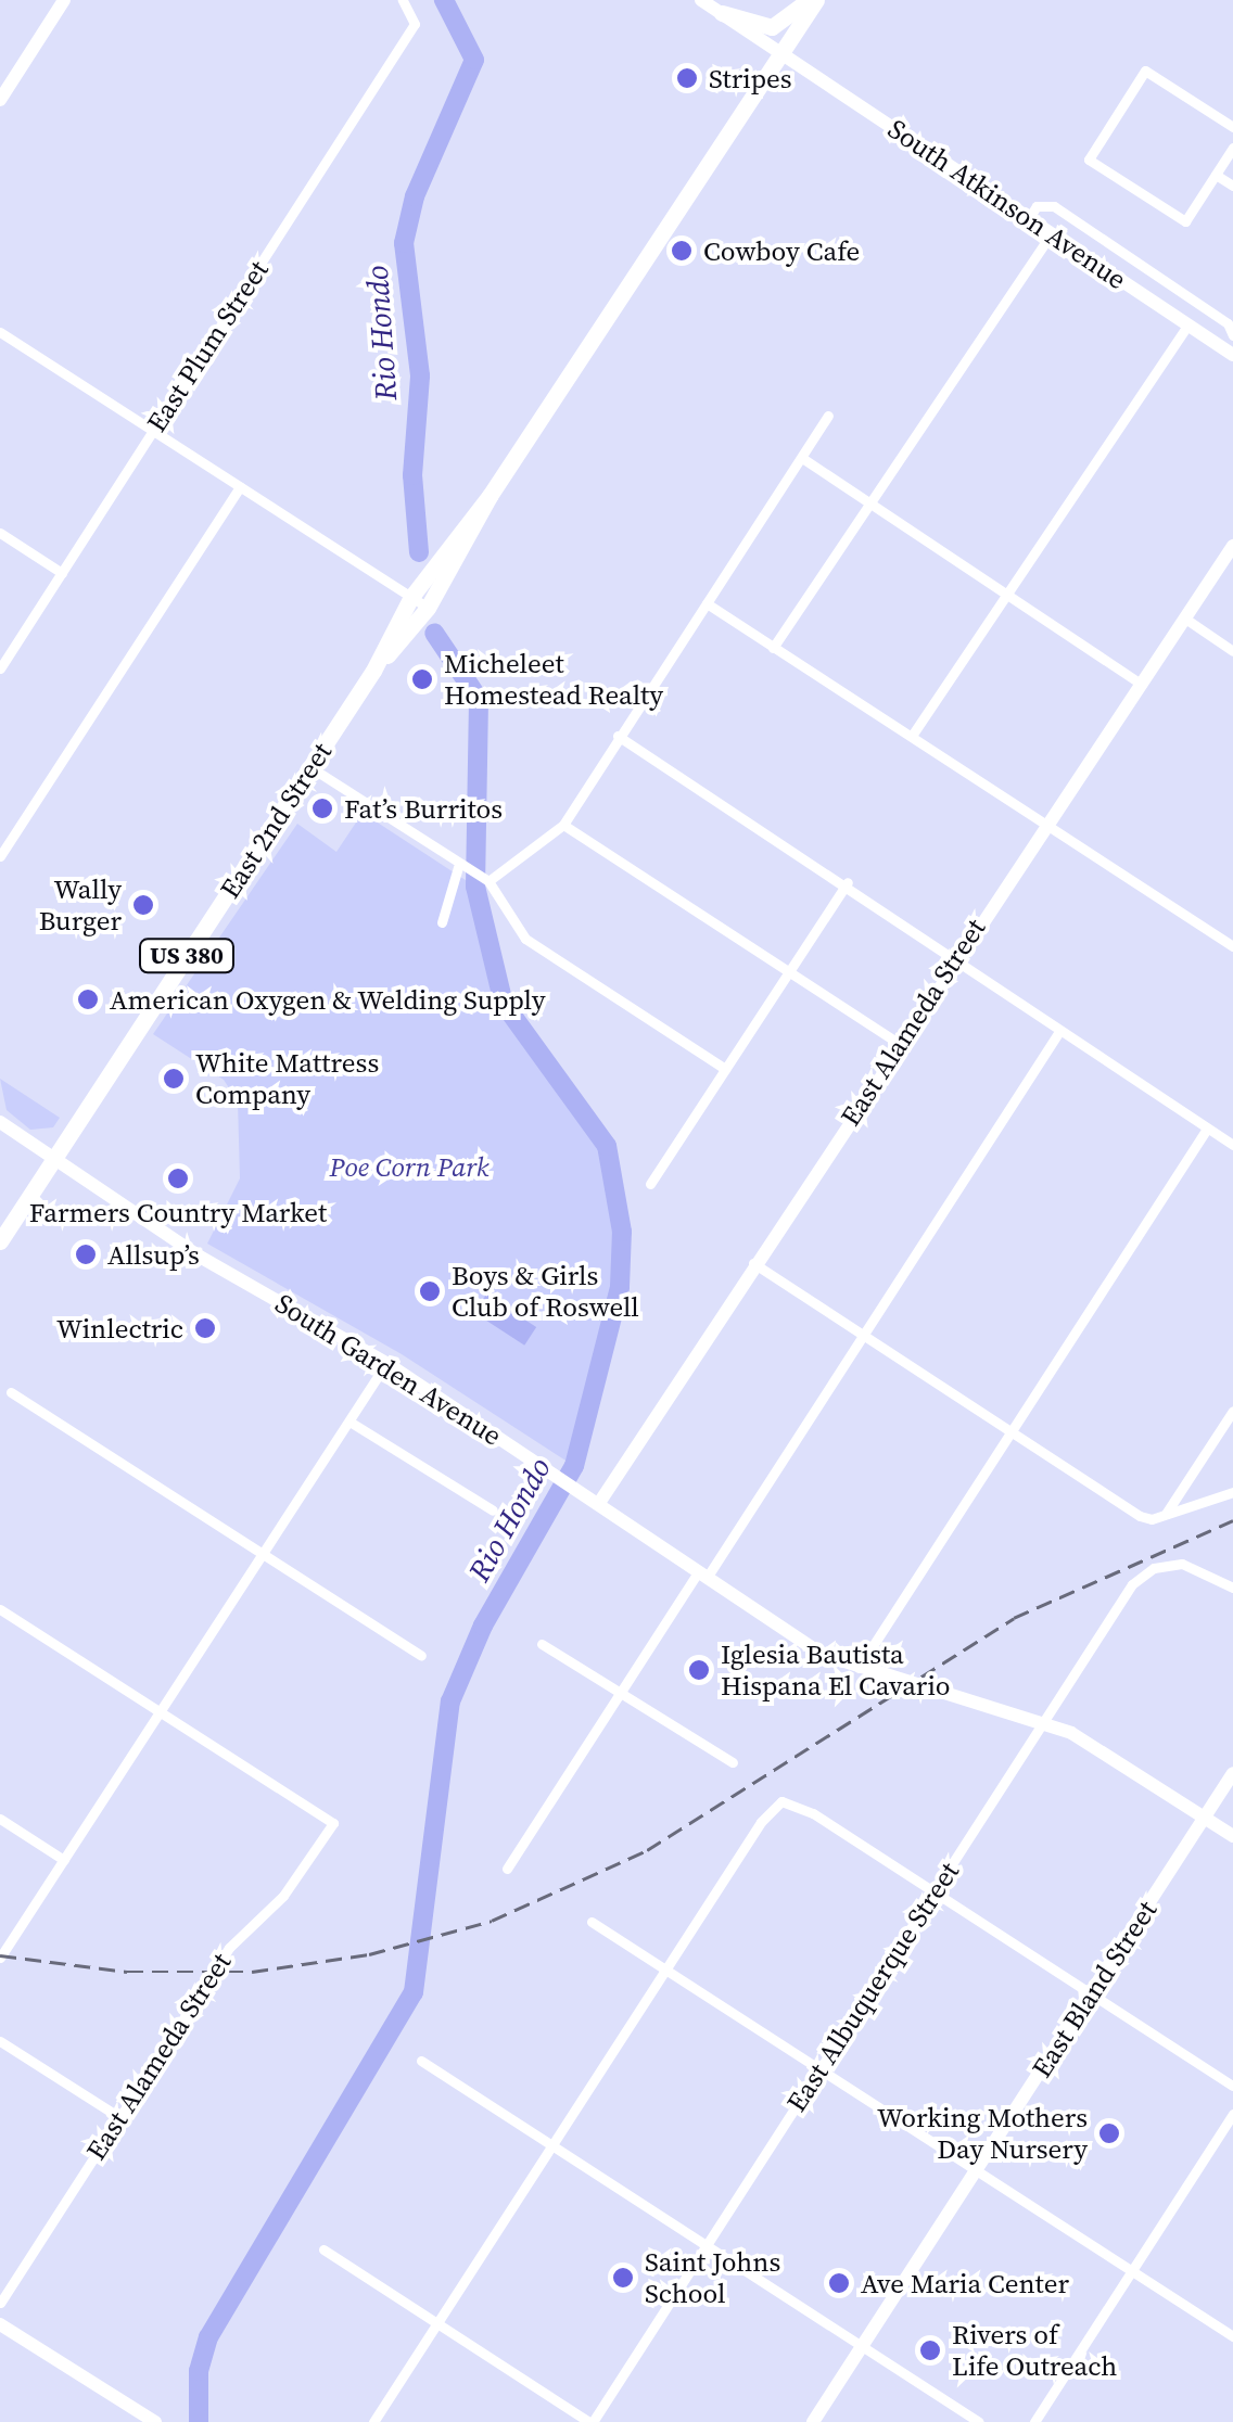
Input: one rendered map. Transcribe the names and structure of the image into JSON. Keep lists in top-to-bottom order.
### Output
{
  "streets": {
    "main road": ["East 2nd Street", "US 380"],
    "street": [
      "South Atkinson Avenue",
      "East Plum Street",
      "East Alameda Street",
      "South Garden Avenue",
      "East Albuquerque Street",
      "East Bland Street"
    ]
  },
  "crossings": [
    ["South Atkinson Avenue", "East 2nd Street"],
    ["East 2nd Street", "South Garden Avenue"],
    ["East Alameda Street", "South Garden Avenue"],
    ["South Garden Avenue", "East Albuquerque Street"],
    ["South Garden Avenue", "East Bland Street"]
  ],
  "water": ["Rio Hondo"],
  "parks": ["Poe Corn Park"],
  "places": [
    "Stripes",
    "Cowboy Cafe",
    "Micheleet Homestead Realty",
    "Fat’s Burritos",
    "Wally Burger",
    "American Oxygen & Welding Supply",
    "White Mattress Company",
    "Farmers Country Market",
    "Allsup’s",
    "Boys & Girls Club of Roswell",
    "Winlectric",
    "Iglesia Bautista Hispana El Cavario",
    "Working Mothers Day Nursery",
    "Saint Johns School",
    "Ave Maria Center",
    "Rivers of Life Outreach"
  ]
}
